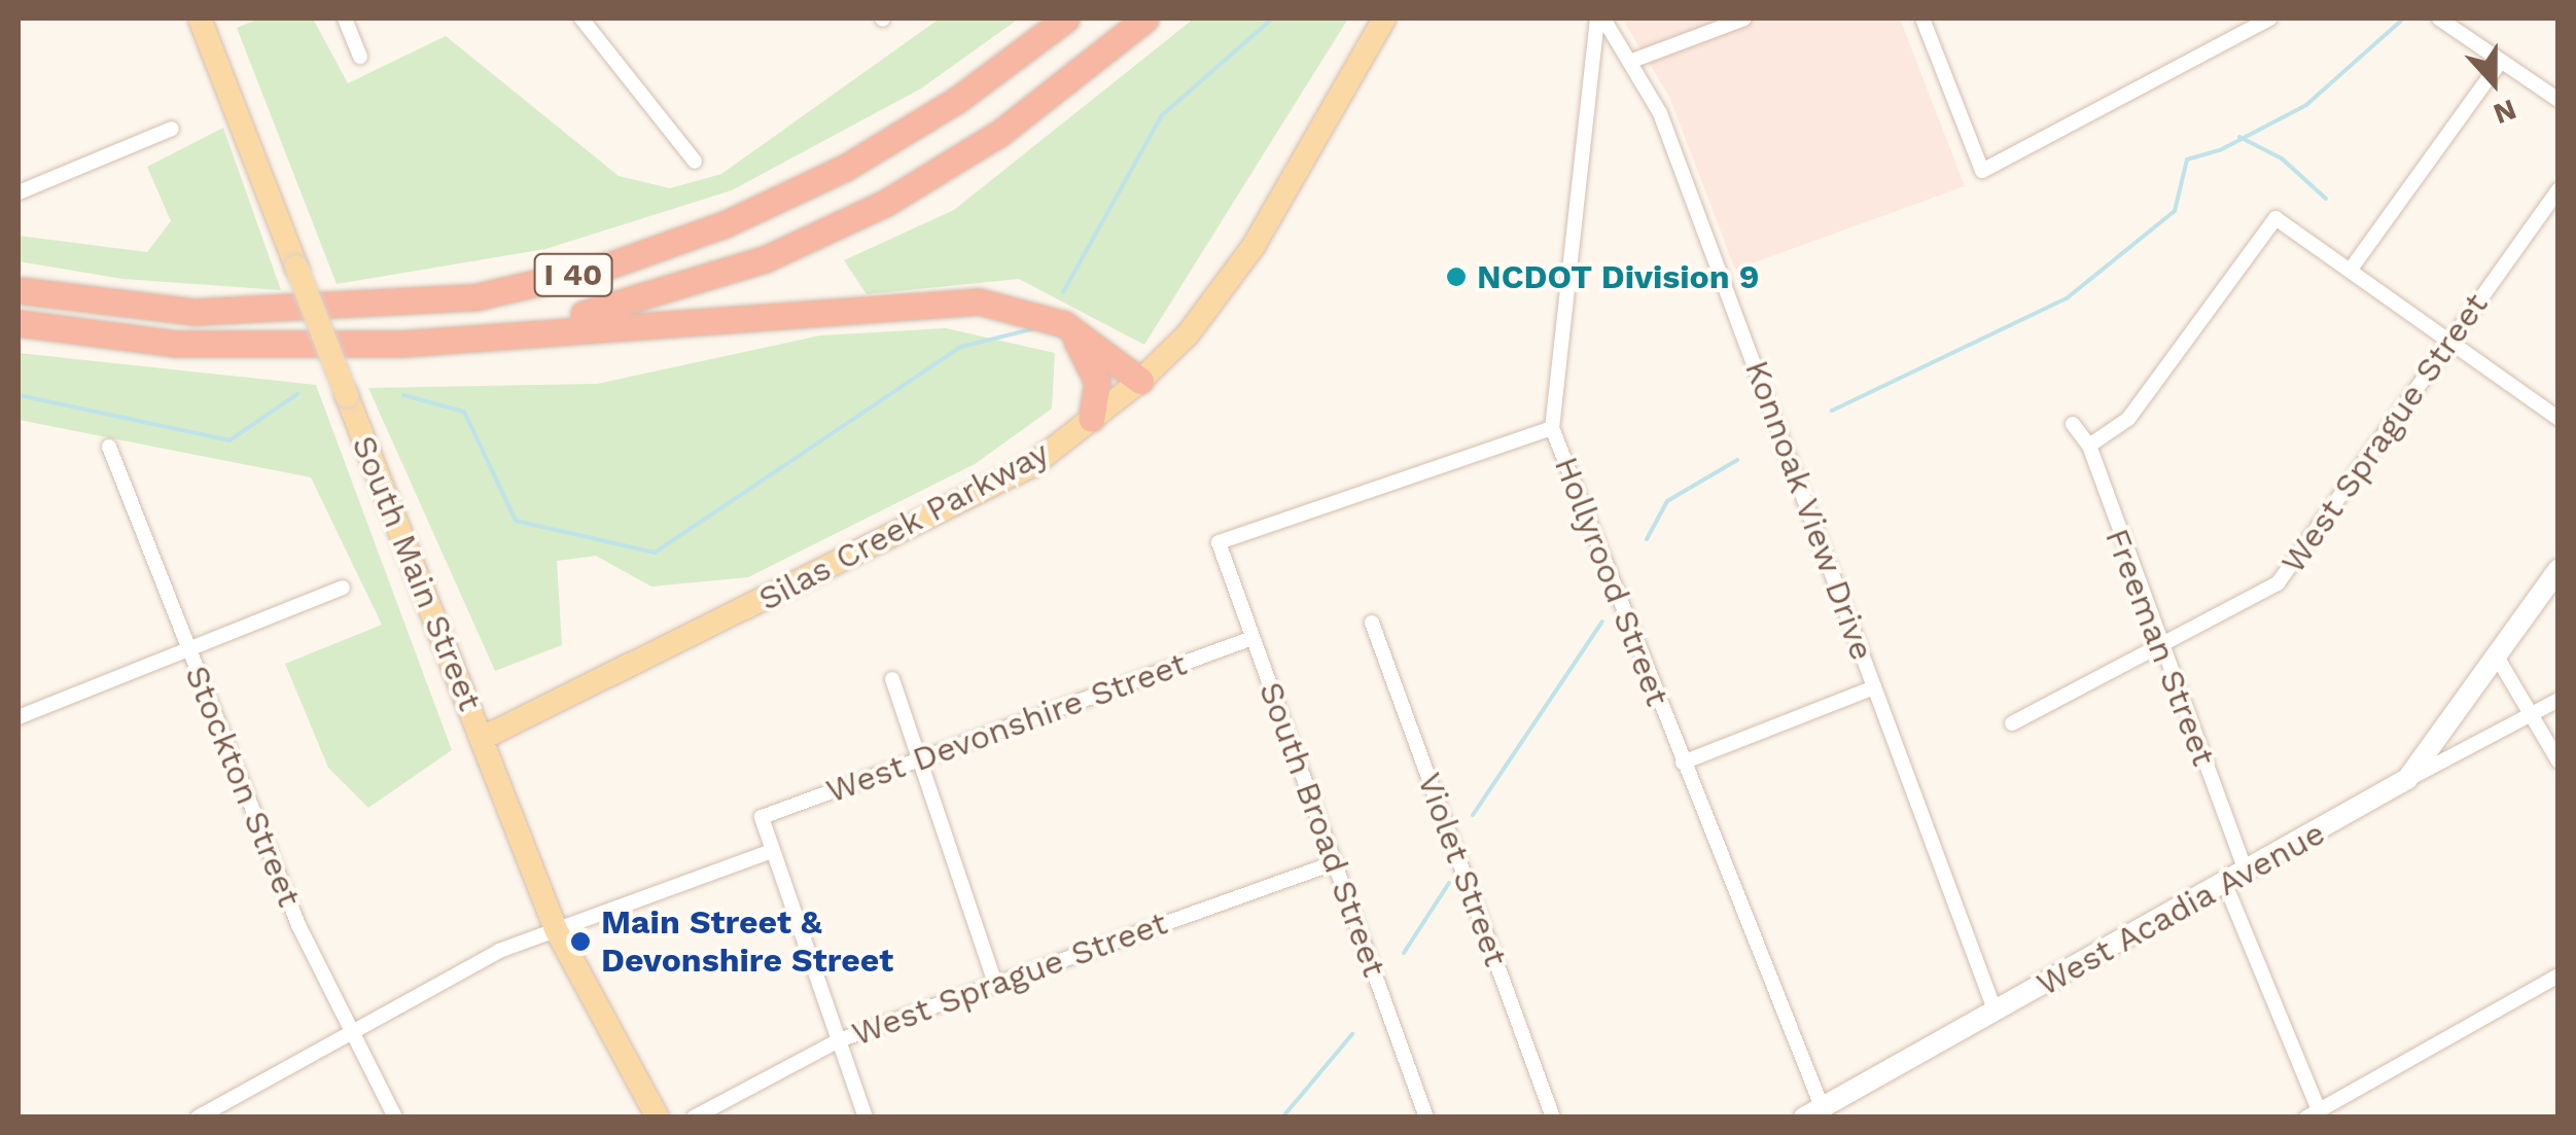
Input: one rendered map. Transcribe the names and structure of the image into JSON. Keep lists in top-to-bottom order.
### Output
{
  "streets": {
    "highway": ["I 40"],
    "main road": ["Silas Creek Parkway", "South Main Street"],
    "street": [
      "West Sprague Street",
      "Konnoak View Drive",
      "Hollyrood Street",
      "Freeman Street",
      "West Devonshire Street",
      "Stockton Street",
      "South Broad Street",
      "Violet Street",
      "West Acadia Avenue"
    ]
  },
  "crossings": [
    ["West Sprague Street", "Freeman Street"],
    ["West Sprague Street", "South Broad Street"],
    ["Konnoak View Drive", "Hollyrood Street"],
    ["Konnoak View Drive", "West Acadia Avenue"],
    ["Silas Creek Parkway", "South Main Street"],
    ["Hollyrood Street", "South Broad Street"],
    ["Hollyrood Street", "West Acadia Avenue"],
    ["Freeman Street", "West Acadia Avenue"],
    ["West Devonshire Street", "South Broad Street"]
  ],
  "places": ["NCDOT Division 9", "Main Street & Devonshire Street"],
  "north": "bottom"
}
